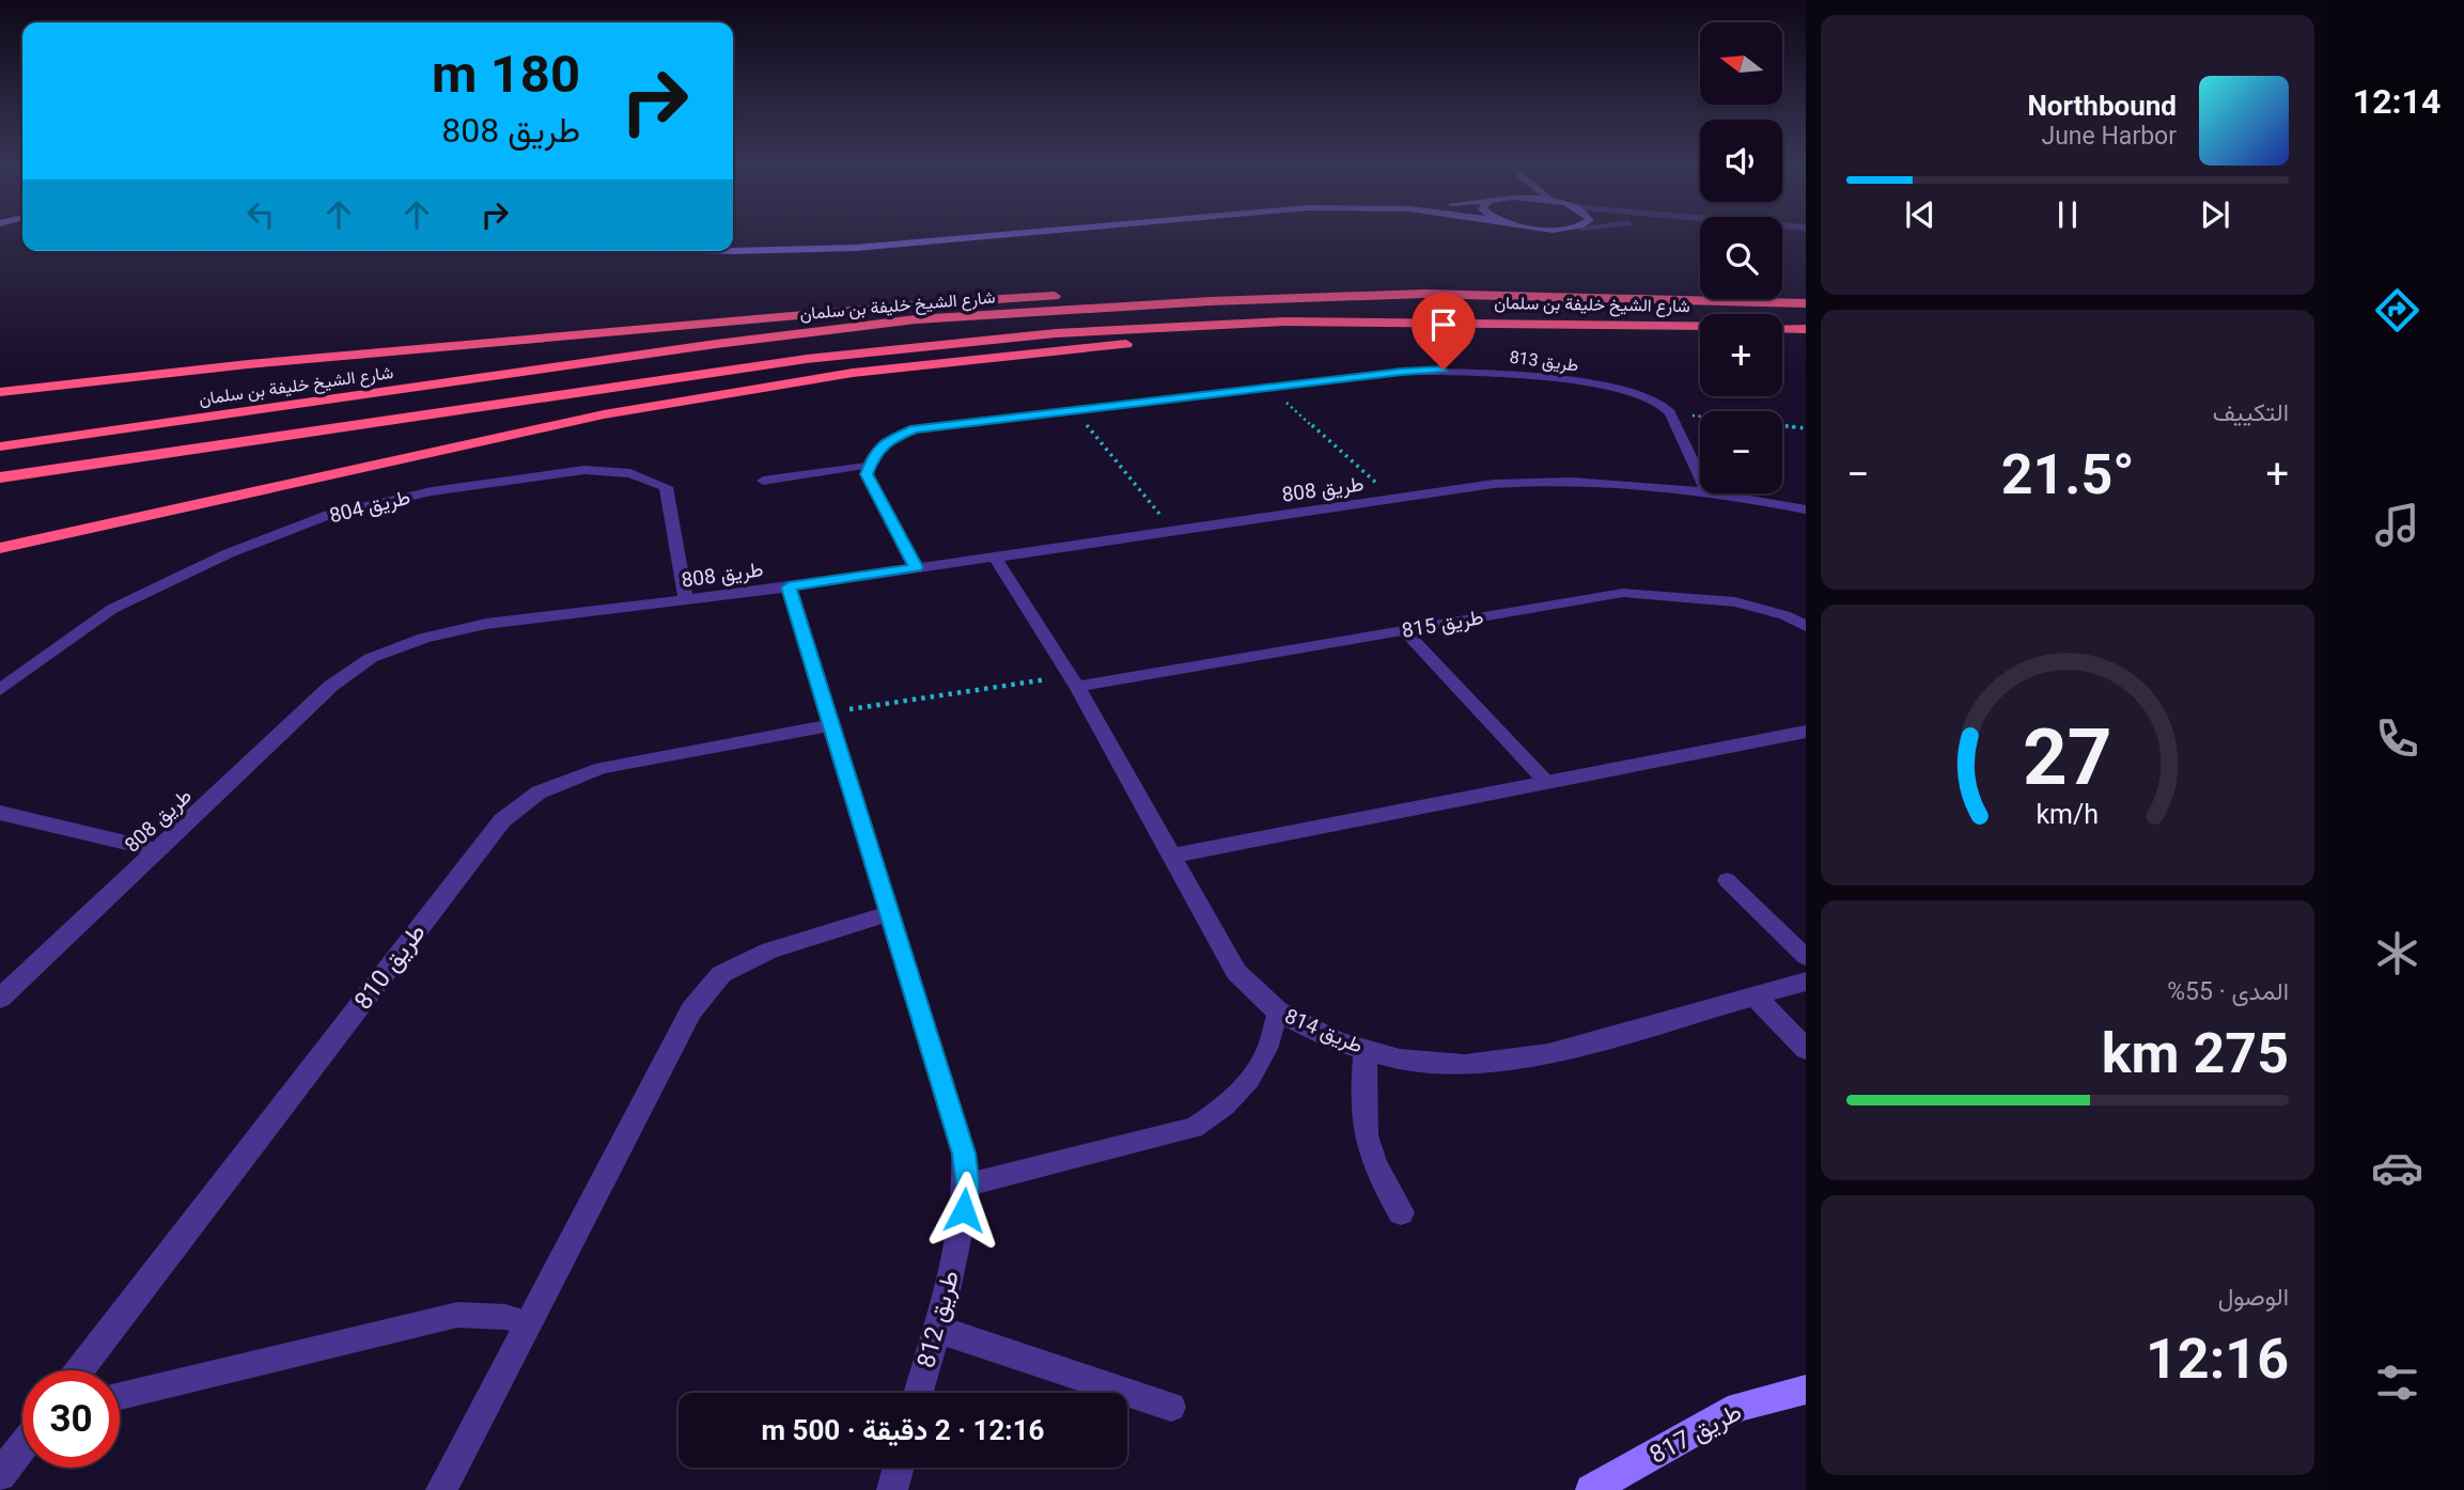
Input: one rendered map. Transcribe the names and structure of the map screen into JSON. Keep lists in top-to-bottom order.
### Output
{
  "streets": {
    "highway": ["شارع الشيخ خليفة بن سلمان"],
    "street": [
      "طريق 813",
      "طريق 808",
      "طريق 804",
      "طريق 815",
      "طريق 810",
      "طريق 814",
      "طريق 812",
      "طريق 817"
    ]
  },
  "crossings": [
    ["طريق 808", "طريق 804"],
    ["طريق 808", "طريق 814"],
    ["طريق 808", "طريق 812"],
    ["طريق 815", "طريق 814"],
    ["طريق 810", "طريق 812"]
  ],
  "north": "left",
  "page": {
    "tabs": "12:14",
    "map_buttons": ["+", "−"],
    "turn": ["180 m", "طريق 808"],
    "song": ["Northbound", "June Harbor"],
    "tile": [
      "التكييف",
      ["المدى · 55%", "275 km"],
      ["الوصول", "12:16"]
    ],
    "heat": ["−", "21.5°", "+"],
    "limit": "30",
    "trip": "12:16 · 2 دقيقة · 500 m",
    "gauge": ["27", "km/h"]
  }
}
